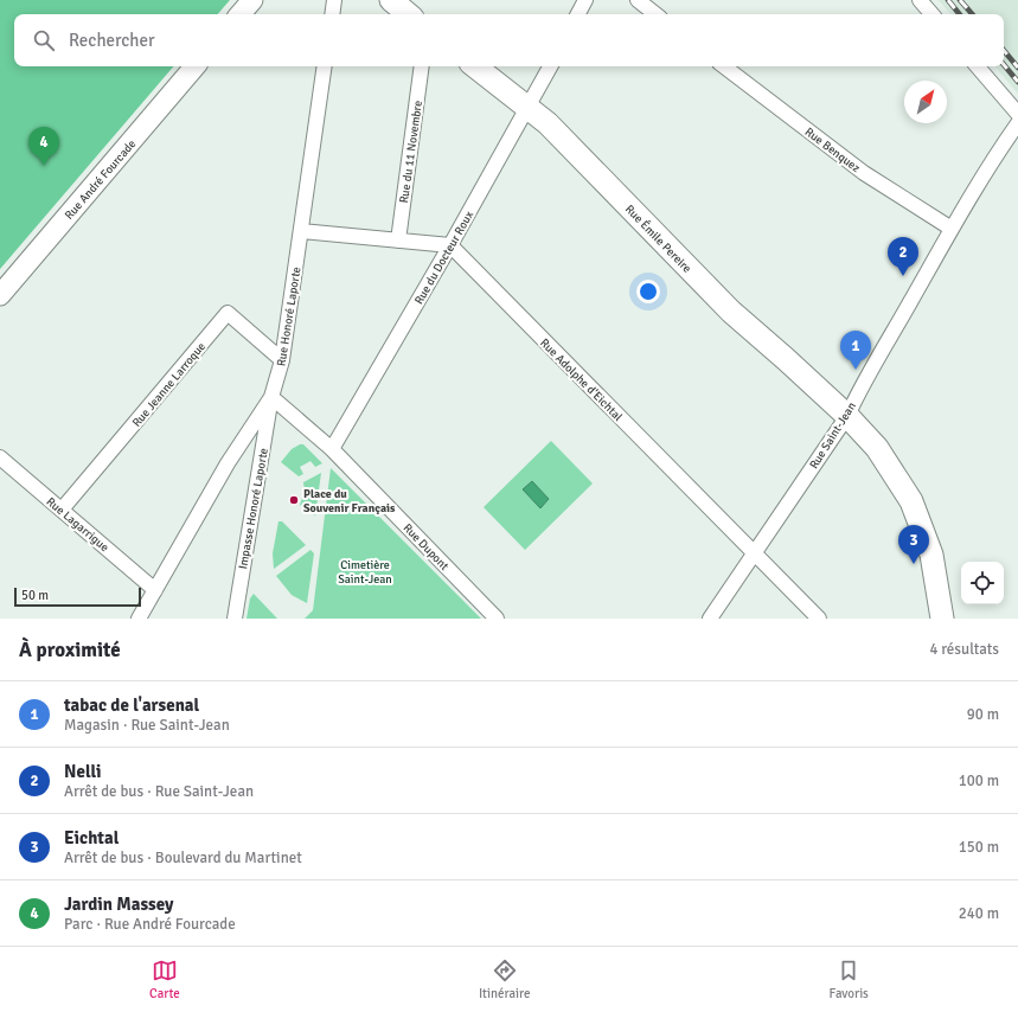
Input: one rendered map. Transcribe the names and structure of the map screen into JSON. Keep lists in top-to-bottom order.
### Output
{
  "streets": {
    "main road": ["Rue Émile Pereire"],
    "street": [
      "Rue Benquez",
      "Rue du 11 Novembre",
      "Rue André Fourcade",
      "Rue du Docteur Roux",
      "Rue Honoré Laporte",
      "Rue Adolphe d'Eichtal",
      "Rue Jeanne Larroque",
      "Rue Saint-Jean",
      "Impasse Honoré Laporte",
      "Rue Lagarrigue",
      "Rue Dupont"
    ]
  },
  "crossings": [
    ["Rue Benquez", "Rue Saint-Jean"],
    ["Rue Émile Pereire", "Rue du Docteur Roux"],
    ["Rue Émile Pereire", "Rue Saint-Jean"],
    ["Rue du Docteur Roux", "Rue Adolphe d'Eichtal"],
    ["Rue du Docteur Roux", "Rue Dupont"],
    ["Rue Honoré Laporte", "Rue Jeanne Larroque"],
    ["Rue Honoré Laporte", "Impasse Honoré Laporte"],
    ["Rue Honoré Laporte", "Rue Lagarrigue"],
    ["Rue Honoré Laporte", "Rue Dupont"],
    ["Rue Adolphe d'Eichtal", "Rue Saint-Jean"],
    ["Rue Jeanne Larroque", "Rue Lagarrigue"],
    ["Impasse Honoré Laporte", "Rue Dupont"]
  ],
  "parks": ["Cimetière Saint-Jean"],
  "places": ["Place du Souvenir Français"],
  "scale_bar": "50 m",
  "north": "top right",
  "page": {
    "search": "Rechercher",
    "pins": [
      "4",
      "2",
      "1",
      "3"
    ],
    "scale": "50 m",
    "heading": ["À proximité", "4 résultats"],
    "list": [
      {
        "mark": "1",
        "name": "tabac de l'arsenal",
        "note": "Magasin · Rue Saint-Jean",
        "value": "90 m"
      },
      {
        "mark": "2",
        "name": "Nelli",
        "note": "Arrêt de bus · Rue Saint-Jean",
        "value": "100 m"
      },
      {
        "mark": "3",
        "name": "Eichtal",
        "note": "Arrêt de bus · Boulevard du Martinet",
        "value": "150 m"
      },
      {
        "mark": "4",
        "name": "Jardin Massey",
        "note": "Parc · Rue André Fourcade",
        "value": "240 m"
      }
    ],
    "nav": ["Carte", "Itinéraire", "Favoris"]
  }
}
